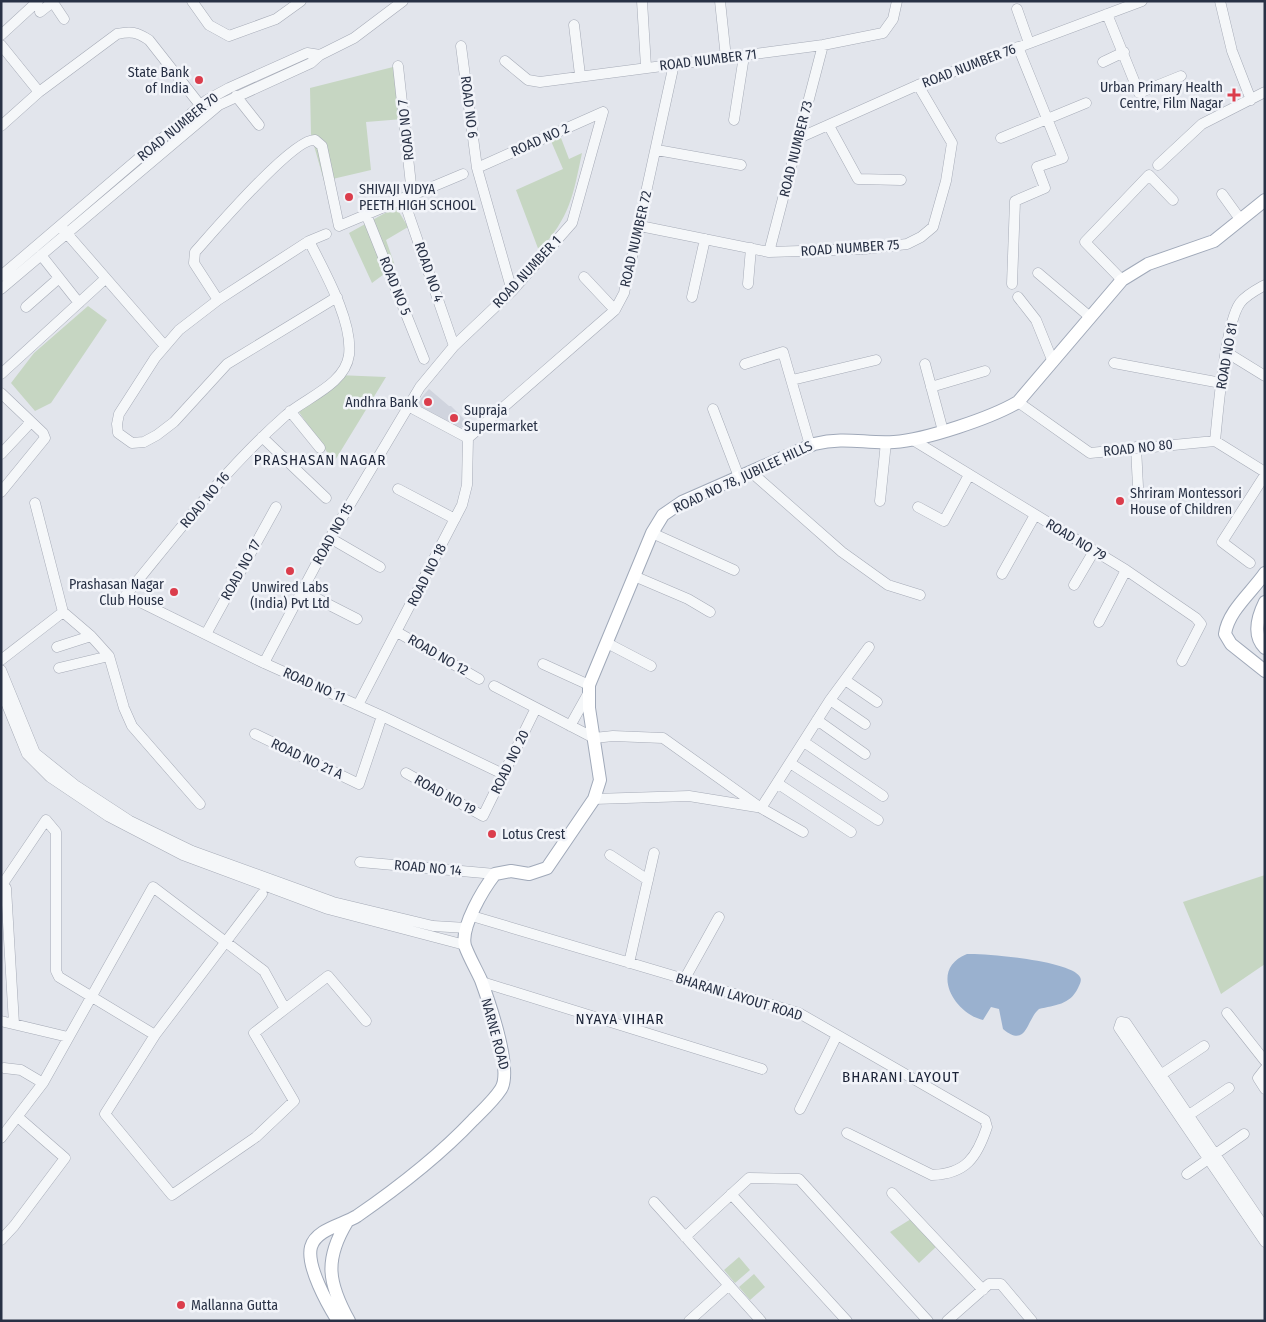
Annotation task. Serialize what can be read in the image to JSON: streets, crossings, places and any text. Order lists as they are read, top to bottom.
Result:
{
  "streets": {
    "main road": ["ROAD NO 78, JUBILEE HILLS", "NARNE ROAD"],
    "street": [
      "ROAD NUMBER 71",
      "ROAD NUMBER 76",
      "ROAD NO 6",
      "ROAD NUMBER 70",
      "ROAD NO 7",
      "ROAD NO 2",
      "ROAD NUMBER 73",
      "ROAD NUMBER 72",
      "ROAD NUMBER 75",
      "ROAD NO 4",
      "ROAD NUMBER 1",
      "ROAD NO 5",
      "ROAD NO 81",
      "ROAD NO 80",
      "ROAD NO 16",
      "ROAD NO 15",
      "ROAD NO 79",
      "ROAD NO 17",
      "ROAD NO 18",
      "ROAD NO 12",
      "ROAD NO 11",
      "ROAD NO 21 A",
      "ROAD NO 20",
      "ROAD NO 19",
      "ROAD NO 14",
      "BHARANI LAYOUT ROAD"
    ]
  },
  "crossings": [
    ["ROAD NUMBER 71", "ROAD NUMBER 73"],
    ["ROAD NUMBER 71", "ROAD NUMBER 72"],
    ["ROAD NUMBER 76", "ROAD NUMBER 73"],
    ["ROAD NUMBER 76", "ROAD NUMBER 75"],
    ["ROAD NO 6", "ROAD NO 2"],
    ["ROAD NO 6", "ROAD NUMBER 1"],
    ["ROAD NO 7", "ROAD NO 4"],
    ["ROAD NO 2", "ROAD NUMBER 1"],
    ["ROAD NUMBER 73", "ROAD NUMBER 75"],
    ["ROAD NUMBER 72", "ROAD NUMBER 75"],
    ["ROAD NUMBER 72", "ROAD NO 18"],
    ["ROAD NO 4", "ROAD NUMBER 1"],
    ["ROAD NUMBER 1", "ROAD NO 15"],
    ["ROAD NO 81", "ROAD NO 80"],
    ["ROAD NO 80", "ROAD NO 78, JUBILEE HILLS"],
    ["ROAD NO 78, JUBILEE HILLS", "ROAD NO 79"],
    ["ROAD NO 78, JUBILEE HILLS", "ROAD NO 14"],
    ["ROAD NO 16", "ROAD NO 11"],
    ["ROAD NO 15", "ROAD NO 11"],
    ["ROAD NO 17", "ROAD NO 11"],
    ["ROAD NO 18", "ROAD NO 12"],
    ["ROAD NO 18", "ROAD NO 11"],
    ["ROAD NO 11", "ROAD NO 21 A"],
    ["ROAD NO 11", "ROAD NO 20"],
    ["ROAD NO 20", "ROAD NO 19"]
  ],
  "districts": ["PRASHASAN NAGAR", "NYAYA VIHAR", "BHARANI LAYOUT"],
  "places": {
    "other": [
      "State Bank of India",
      "SHIVAJI VIDYA PEETH HIGH SCHOOL",
      "Andhra Bank",
      "Supraja Supermarket",
      "Shriram Montessori House of Children",
      "Unwired Labs (India) Pvt Ltd",
      "Prashasan Nagar Club House",
      "Lotus Crest",
      "Mallanna Gutta"
    ],
    "health": ["Urban Primary Health Centre, Film Nagar"]
  }
}
